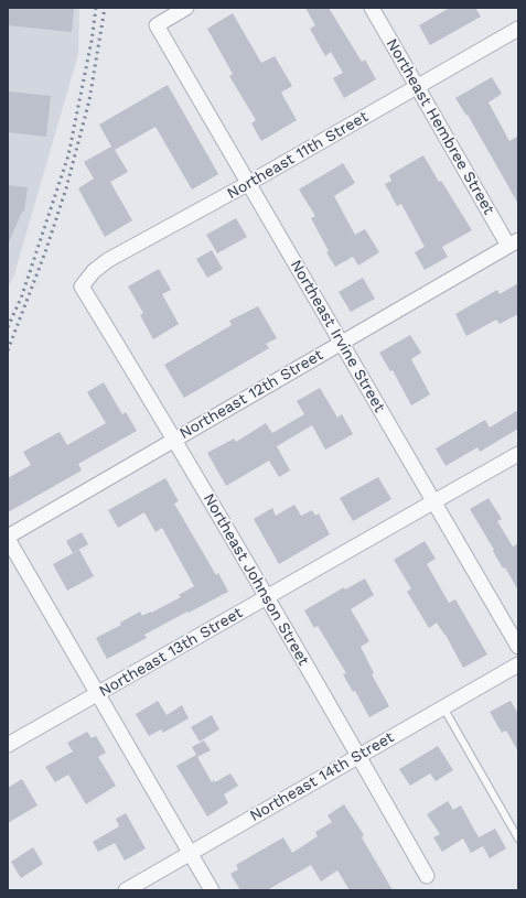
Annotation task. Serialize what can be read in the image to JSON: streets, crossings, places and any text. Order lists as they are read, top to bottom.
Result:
{
  "streets": {
    "street": [
      "Northeast Hembree Street",
      "Northeast 11th Street",
      "Northeast Irvine Street",
      "Northeast 12th Street",
      "Northeast Johnson Street",
      "Northeast 13th Street",
      "Northeast 14th Street"
    ]
  },
  "crossings": [
    ["Northeast Hembree Street", "Northeast 11th Street"],
    ["Northeast Hembree Street", "Northeast 12th Street"],
    ["Northeast 11th Street", "Northeast Irvine Street"],
    ["Northeast 11th Street", "Northeast Johnson Street"],
    ["Northeast Irvine Street", "Northeast 12th Street"],
    ["Northeast Irvine Street", "Northeast 13th Street"],
    ["Northeast 12th Street", "Northeast Johnson Street"],
    ["Northeast Johnson Street", "Northeast 13th Street"],
    ["Northeast Johnson Street", "Northeast 14th Street"]
  ]
}
